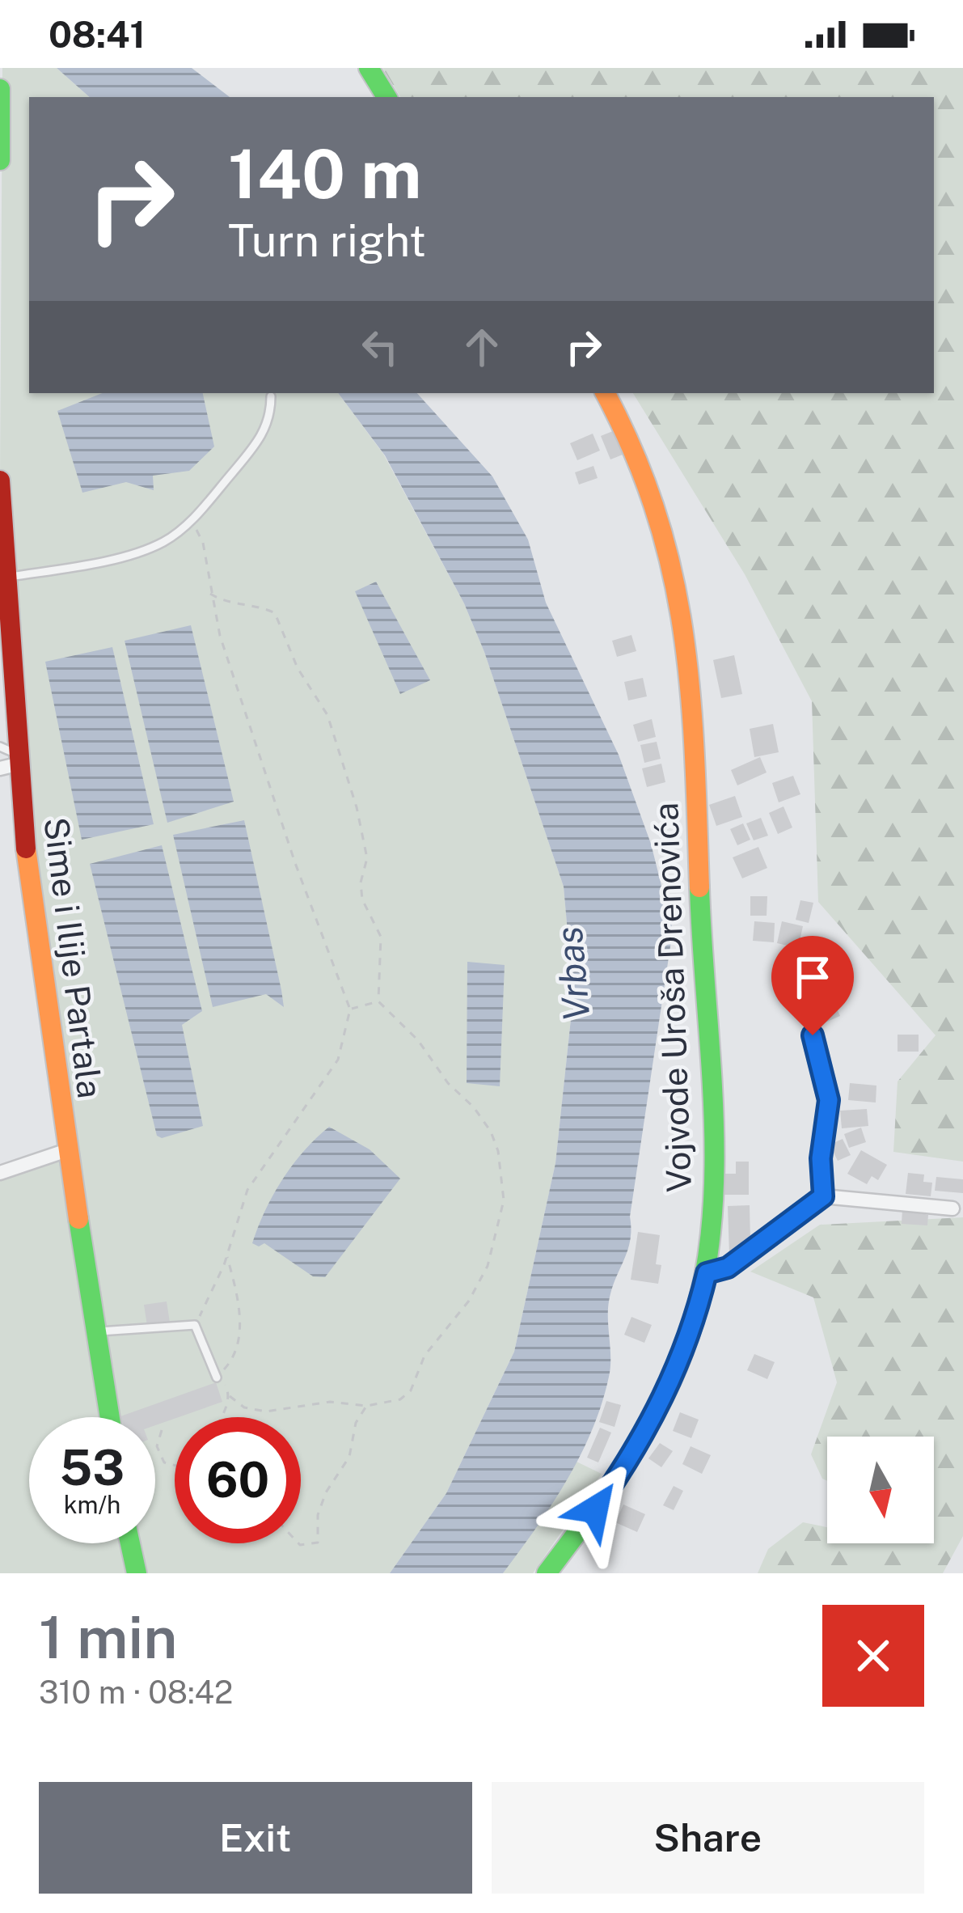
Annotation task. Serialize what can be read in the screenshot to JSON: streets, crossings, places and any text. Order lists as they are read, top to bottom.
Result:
{
  "streets": {
    "main road": ["Sime i Ilije Partala", "Vojvode Uroša Drenovića"]
  },
  "water": ["Vrbas"],
  "north": "bottom",
  "page": {
    "status": "08:41",
    "turn": ["140 m", "Turn right"],
    "speed": "53 km/h",
    "limit": "60",
    "heading": ["1 min", "310 m · 08:42"],
    "buttons": ["Exit", "Share"]
  }
}
